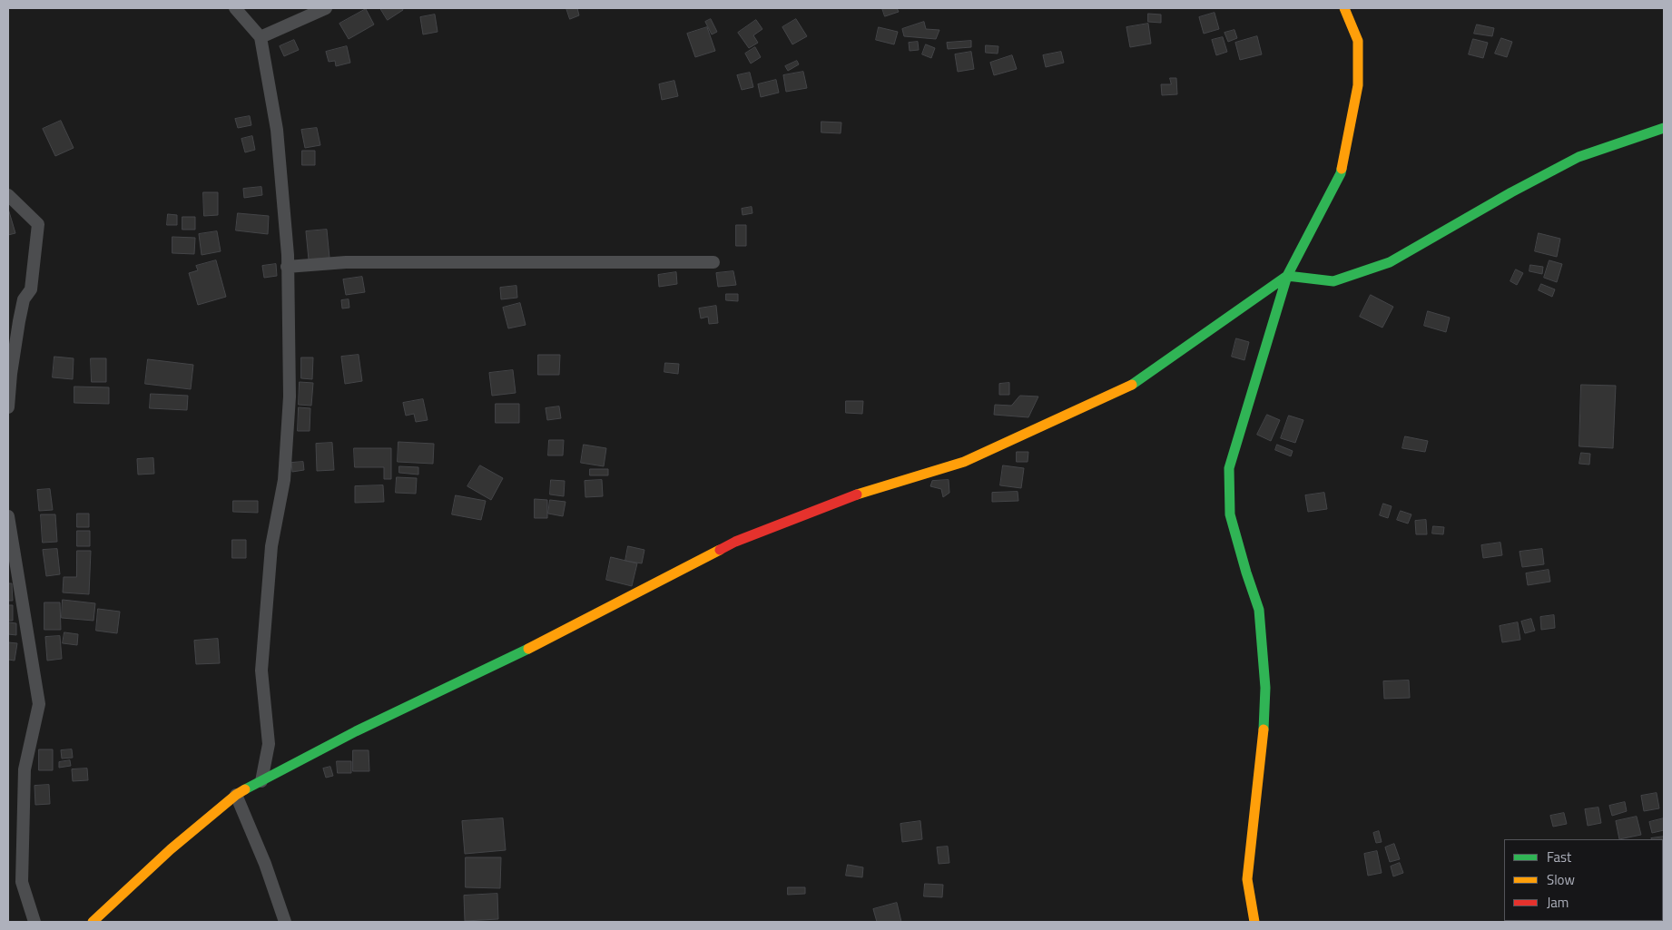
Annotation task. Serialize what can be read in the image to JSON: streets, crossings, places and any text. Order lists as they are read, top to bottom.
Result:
{
  "legend": ["Fast", "Slow", "Jam"]
}
